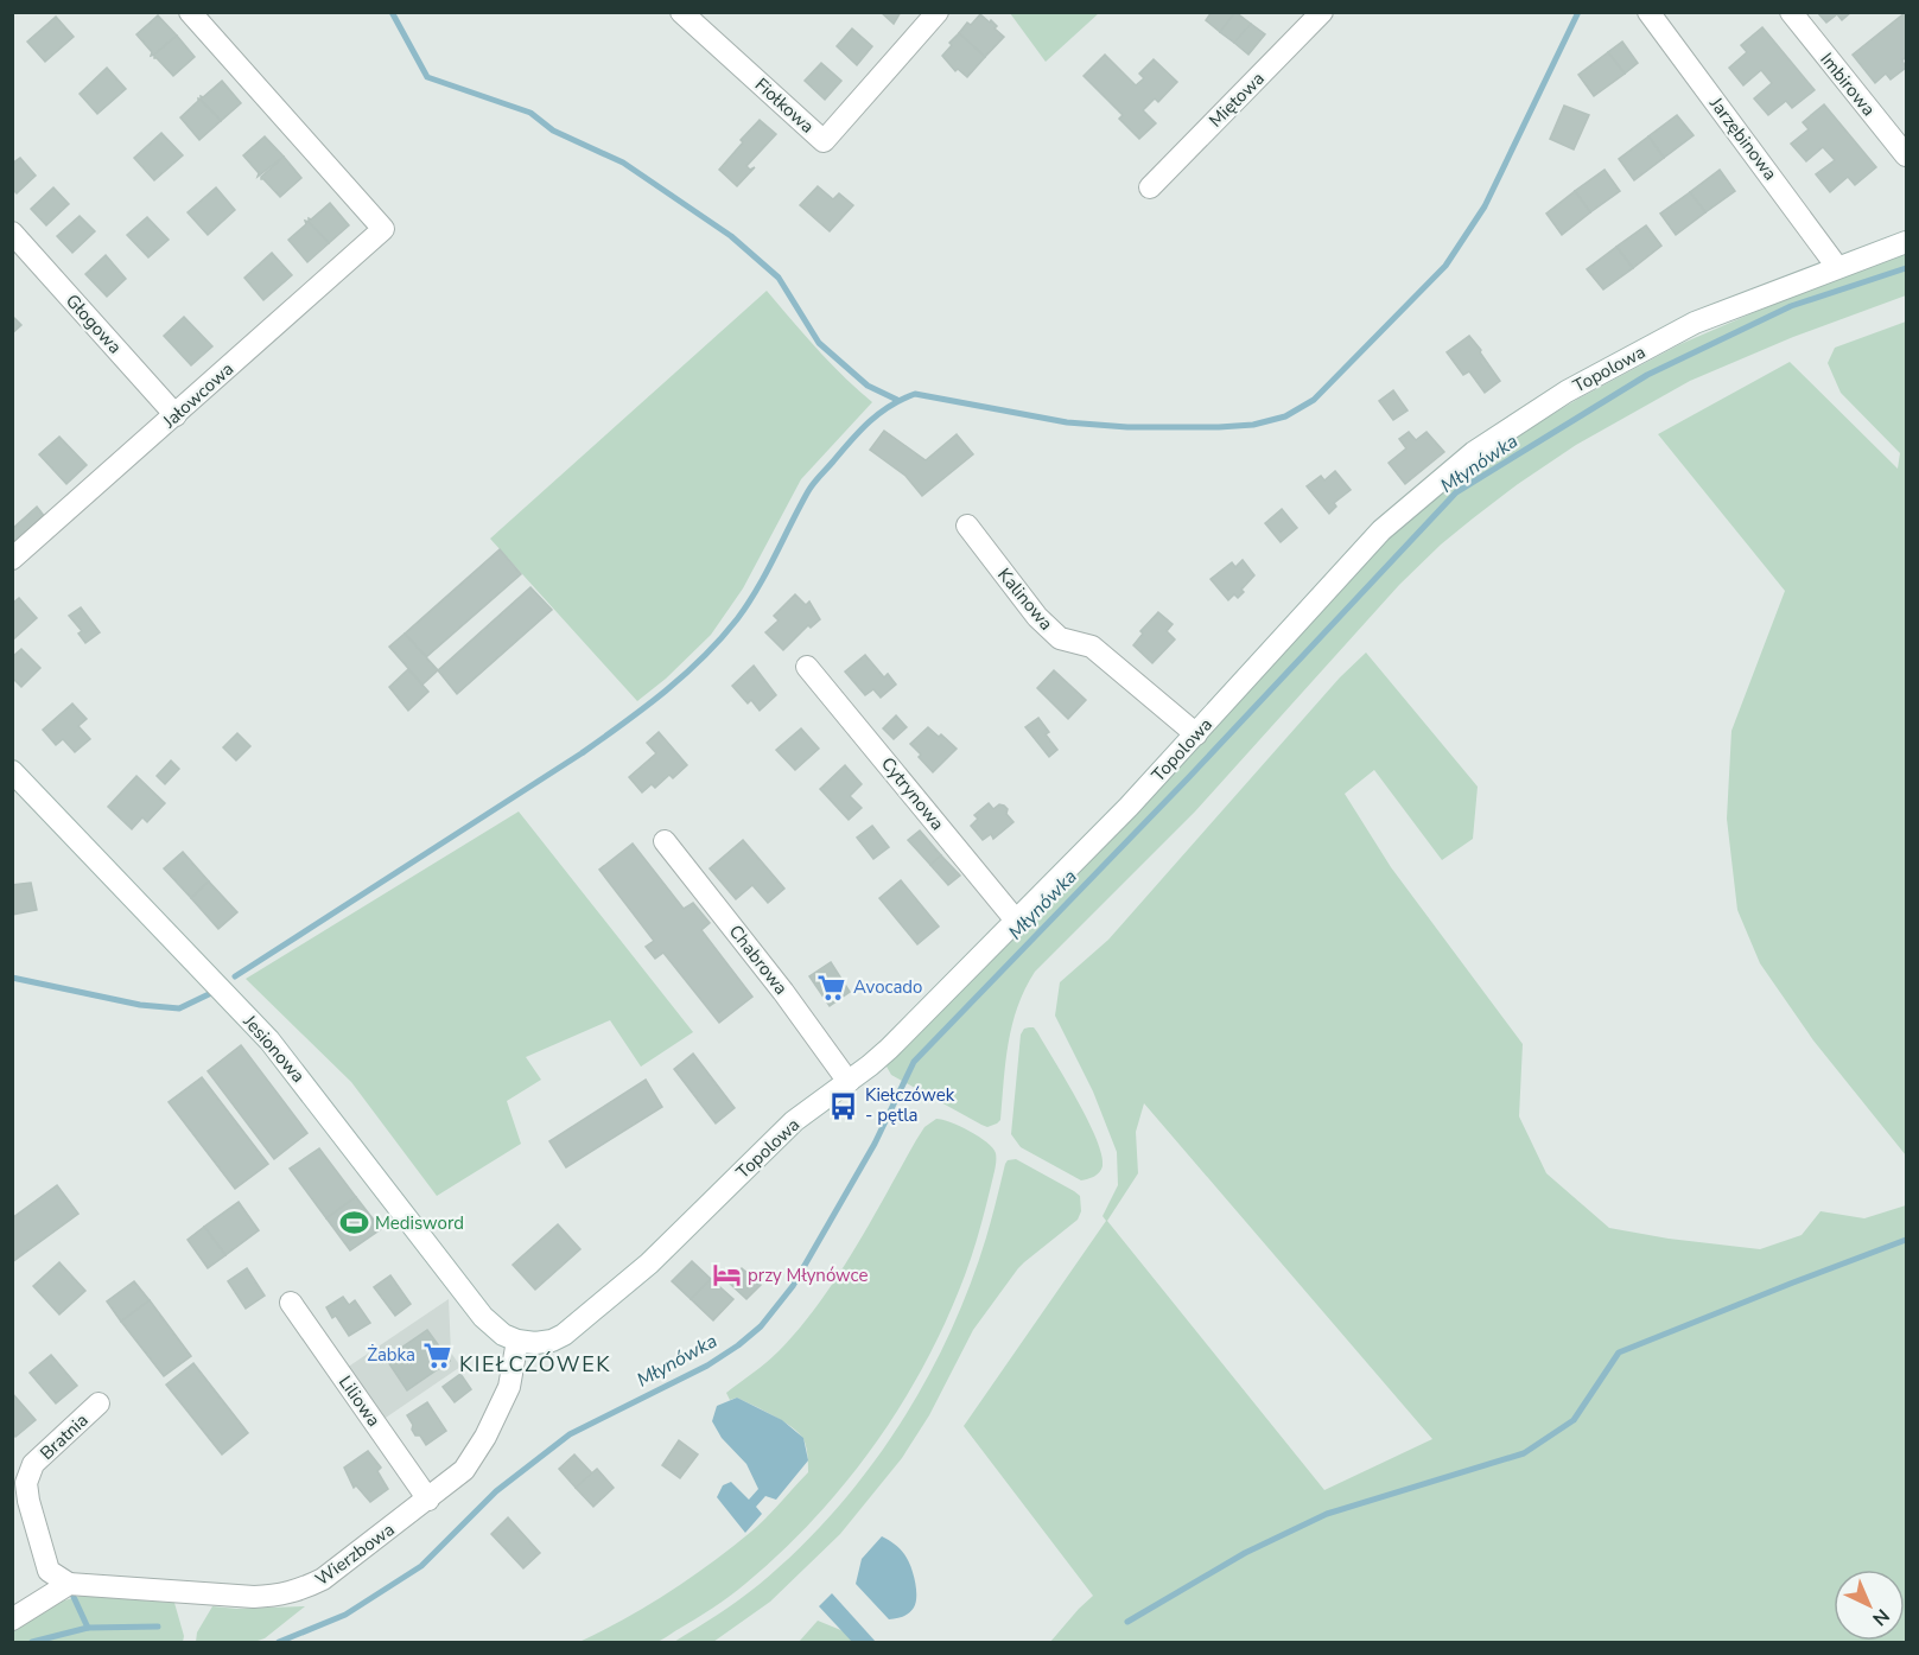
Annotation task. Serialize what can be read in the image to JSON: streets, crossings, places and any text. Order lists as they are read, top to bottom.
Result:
{
  "streets": {
    "street": [
      "Imbirowa",
      "Miętowa",
      "Fiołkowa",
      "Jarzębinowa",
      "Głogowa",
      "Topolowa",
      "Jałowcowa",
      "Kalinowa",
      "Cytrynowa",
      "Chabrowa",
      "Jesionowa",
      "Liliowa",
      "Bratnia",
      "Wierzbowa"
    ]
  },
  "crossings": [
    ["Jarzębinowa", "Topolowa"],
    ["Głogowa", "Jałowcowa"],
    ["Topolowa", "Kalinowa"],
    ["Topolowa", "Cytrynowa"],
    ["Topolowa", "Chabrowa"],
    ["Topolowa", "Jesionowa"],
    ["Topolowa", "Wierzbowa"],
    ["Jesionowa", "Wierzbowa"],
    ["Liliowa", "Wierzbowa"],
    ["Bratnia", "Wierzbowa"]
  ],
  "districts": ["KIEŁCZÓWEK"],
  "water": ["Młynówka"],
  "places": {
    "supermarket": ["Avocado", "Żabka"],
    "bus stop": ["Kiełczówek - pętla"],
    "sports": ["Medisword"],
    "hotel": ["przy Młynówce"]
  },
  "north": "bottom right"
}
